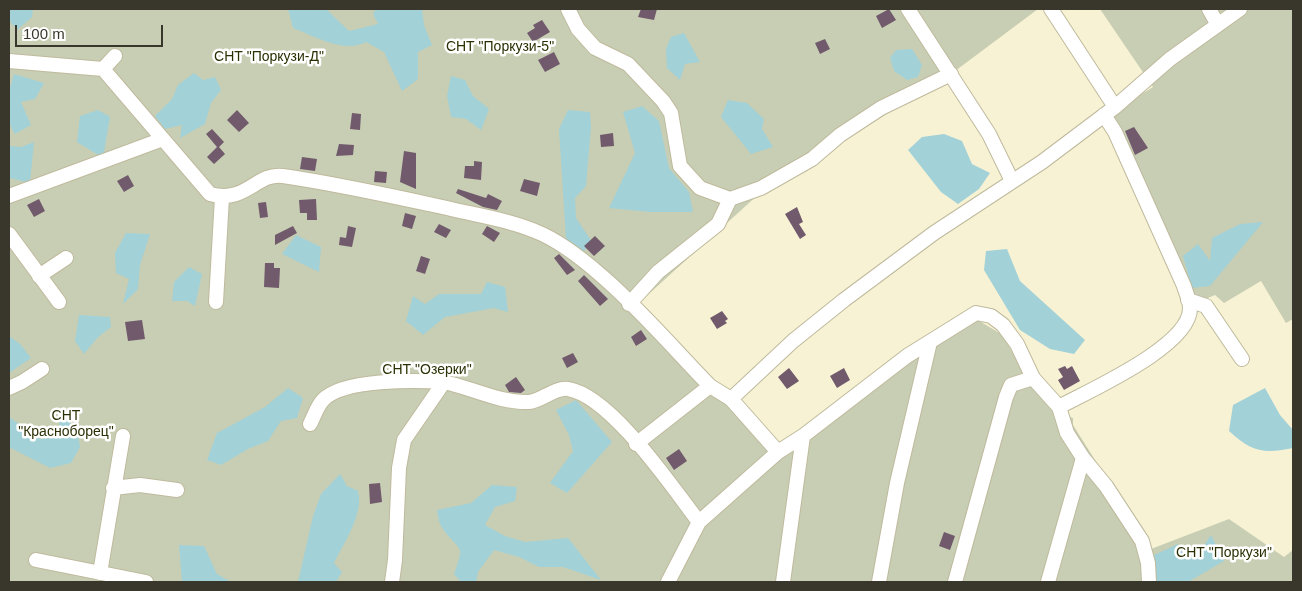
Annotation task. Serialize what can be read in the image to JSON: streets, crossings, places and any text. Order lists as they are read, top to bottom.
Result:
{
  "parks": [
    "СНТ \"Поркузи-5\"",
    "СНТ \"Поркузи-Д\"",
    "СНТ \"Озерки\"",
    "СНТ \"Красноборец\"",
    "СНТ \"Поркузи\""
  ],
  "scale_bar": "100 m"
}
